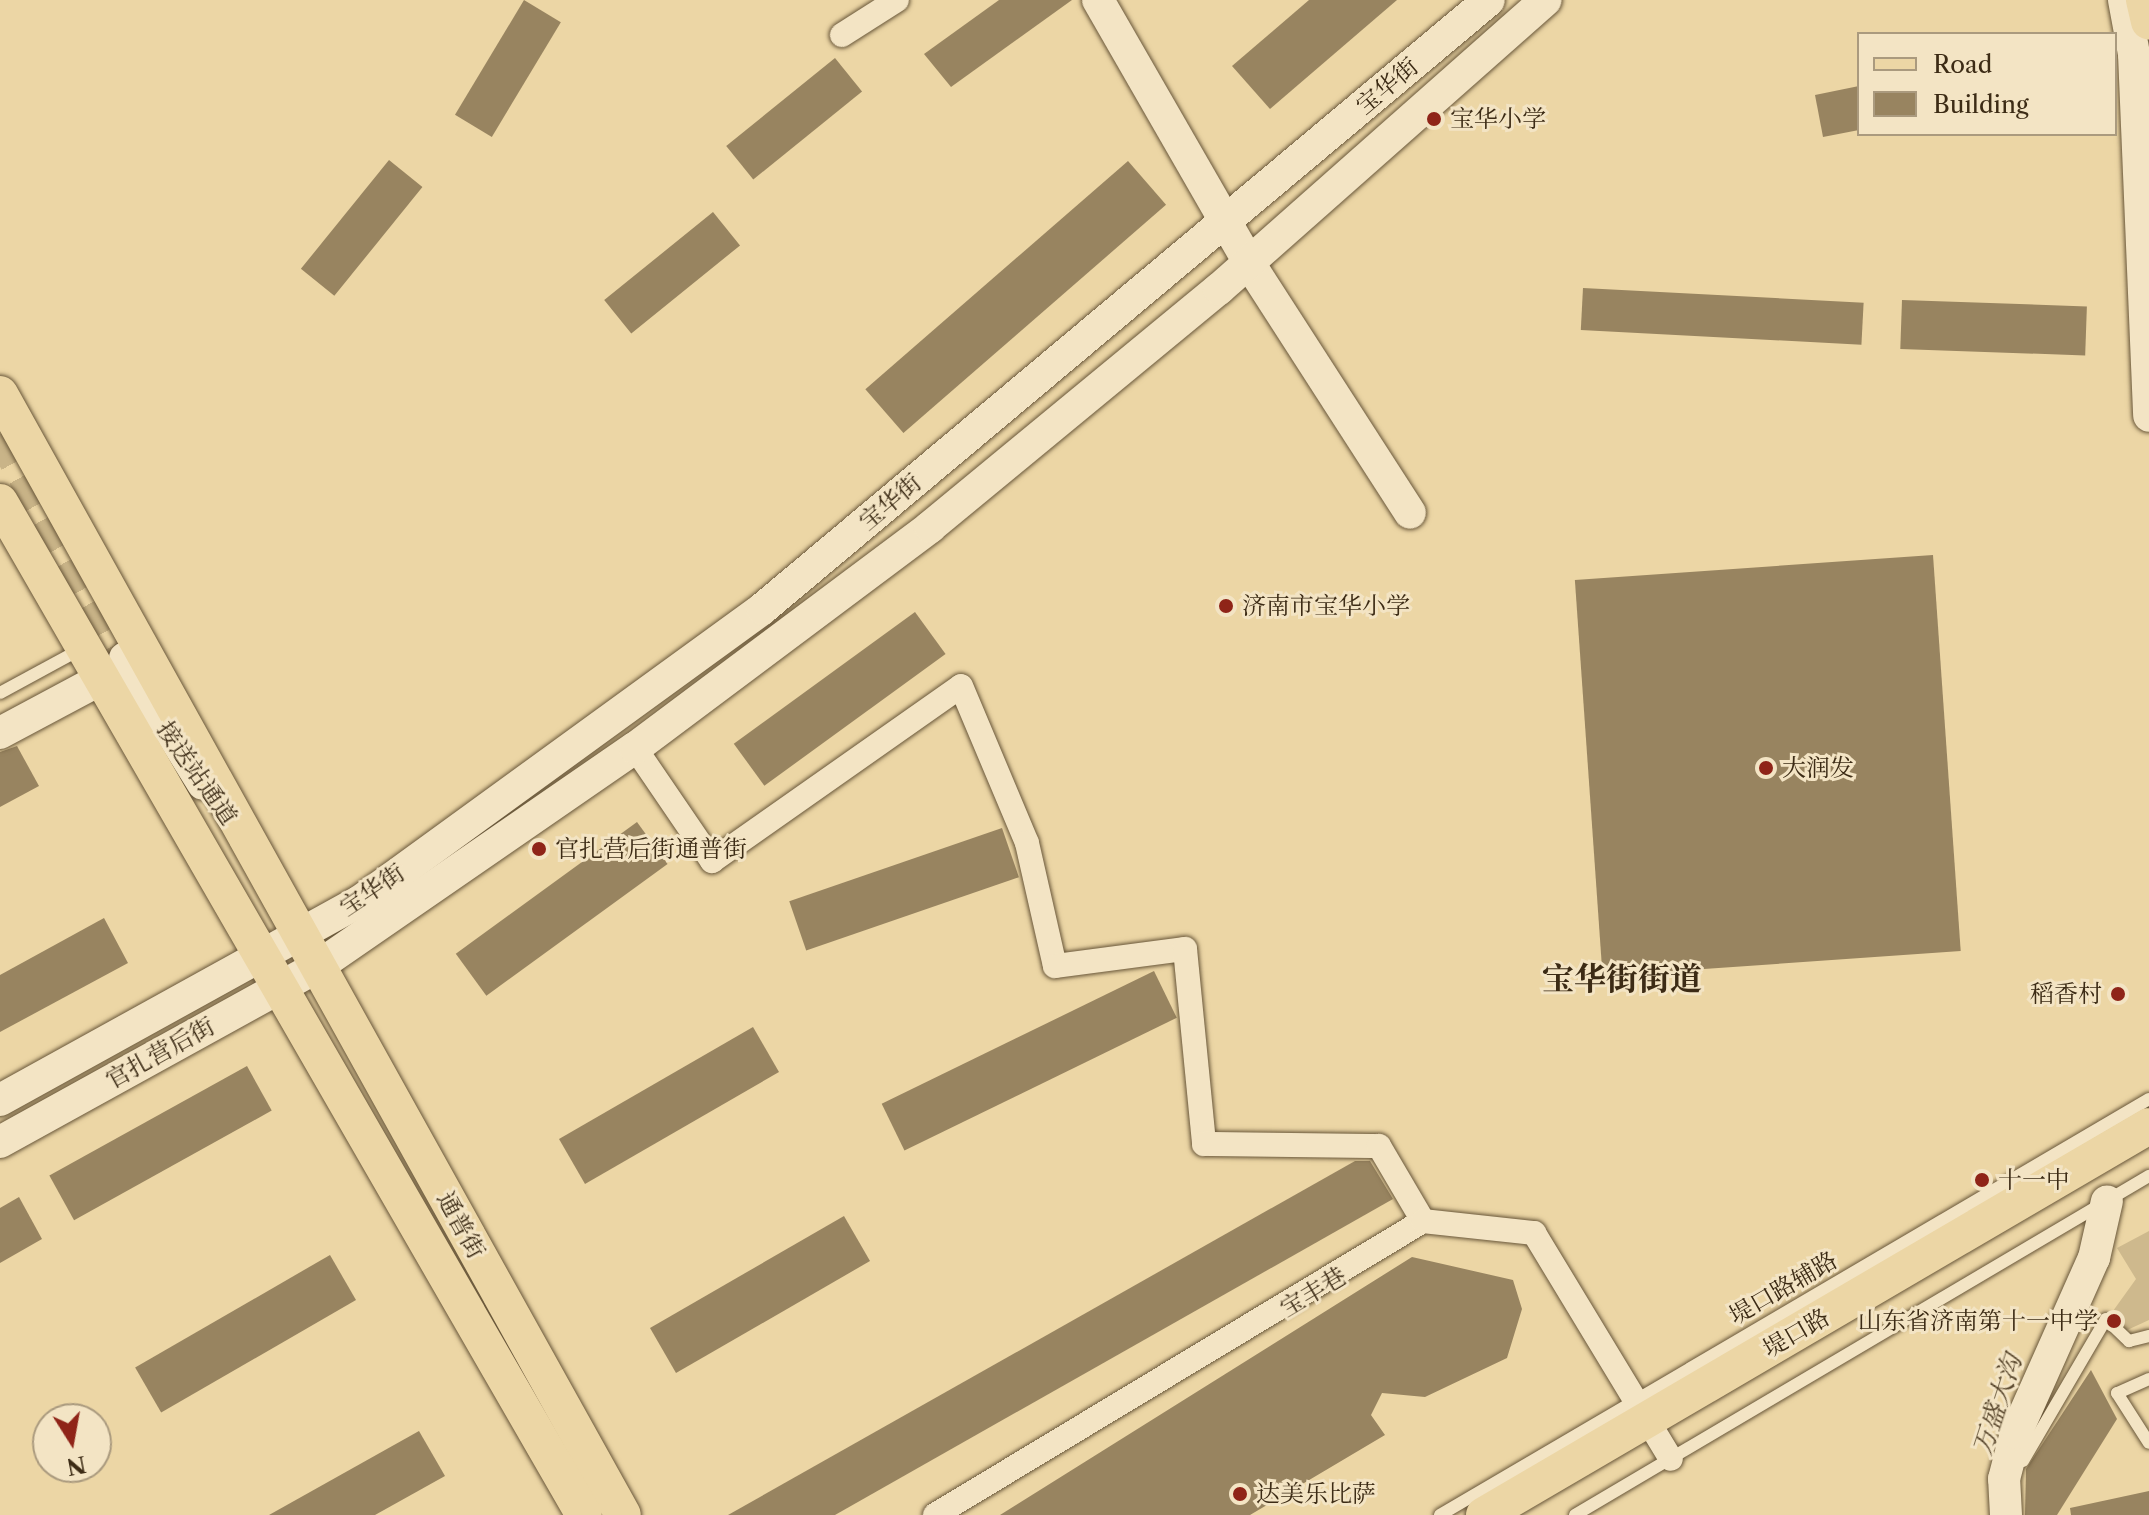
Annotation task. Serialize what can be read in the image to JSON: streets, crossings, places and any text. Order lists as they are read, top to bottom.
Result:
{
  "streets": {
    "main road": [
      "宝华街",
      "接送站通道",
      "官扎营后街",
      "通普街",
      "堤口路"
    ],
    "street": ["宝丰巷"],
    "lane": ["堤口路辅路"]
  },
  "crossings": [
    ["宝华街", "官扎营后街"],
    ["宝华街", "通普街"],
    ["接送站通道", "通普街"],
    ["官扎营后街", "通普街"],
    ["堤口路辅路", "堤口路"]
  ],
  "districts": ["宝华街街道"],
  "water": ["万盛大沟"],
  "places": [
    "宝华小学",
    "济南市宝华小学",
    "大润发",
    "官扎营后街通普街",
    "稻香村",
    "十一中",
    "山东省济南第十一中学",
    "达美乐比萨"
  ],
  "legend": ["Road", "Building"],
  "north": "bottom"
}
